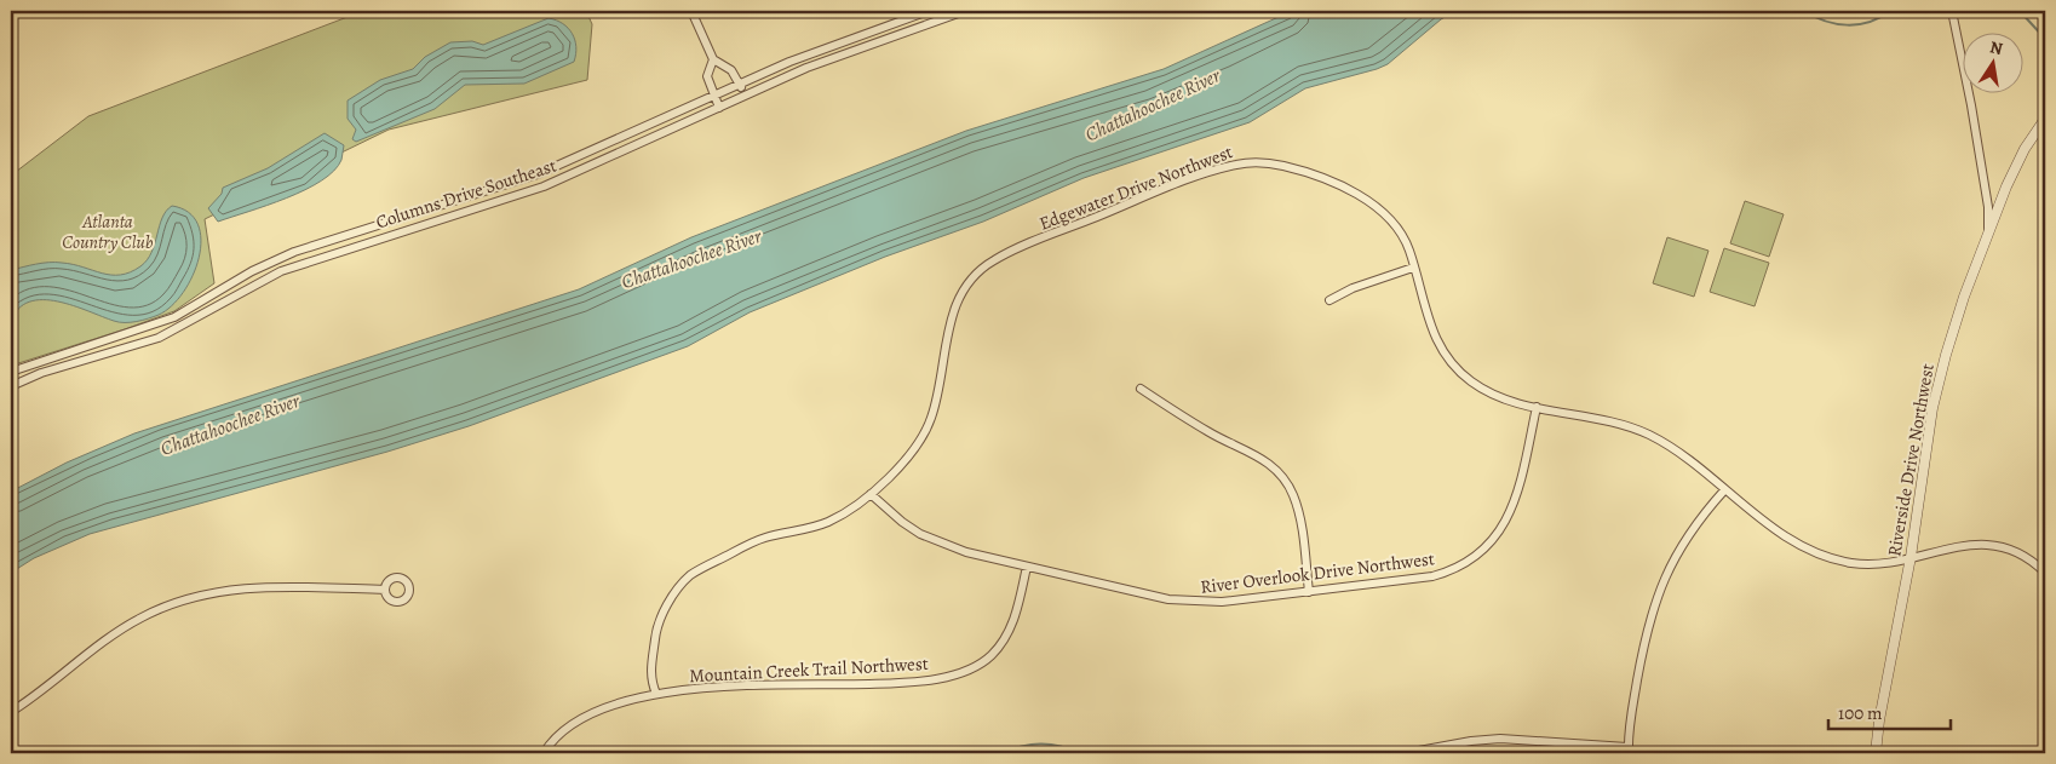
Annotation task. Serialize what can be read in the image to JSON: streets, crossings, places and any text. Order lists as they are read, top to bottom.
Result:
{
  "streets": {
    "street": [
      "Edgewater Drive Northwest",
      "Columns Drive Southeast",
      "Riverside Drive Northwest",
      "River Overlook Drive Northwest",
      "Mountain Creek Trail Northwest"
    ]
  },
  "crossings": [
    ["Edgewater Drive Northwest", "Riverside Drive Northwest"],
    ["Edgewater Drive Northwest", "River Overlook Drive Northwest"],
    ["Edgewater Drive Northwest", "Mountain Creek Trail Northwest"],
    ["River Overlook Drive Northwest", "Mountain Creek Trail Northwest"]
  ],
  "water": ["Chattahoochee River"],
  "parks": ["Atlanta Country Club"],
  "scale_bar": "100 m",
  "north": "top"
}
